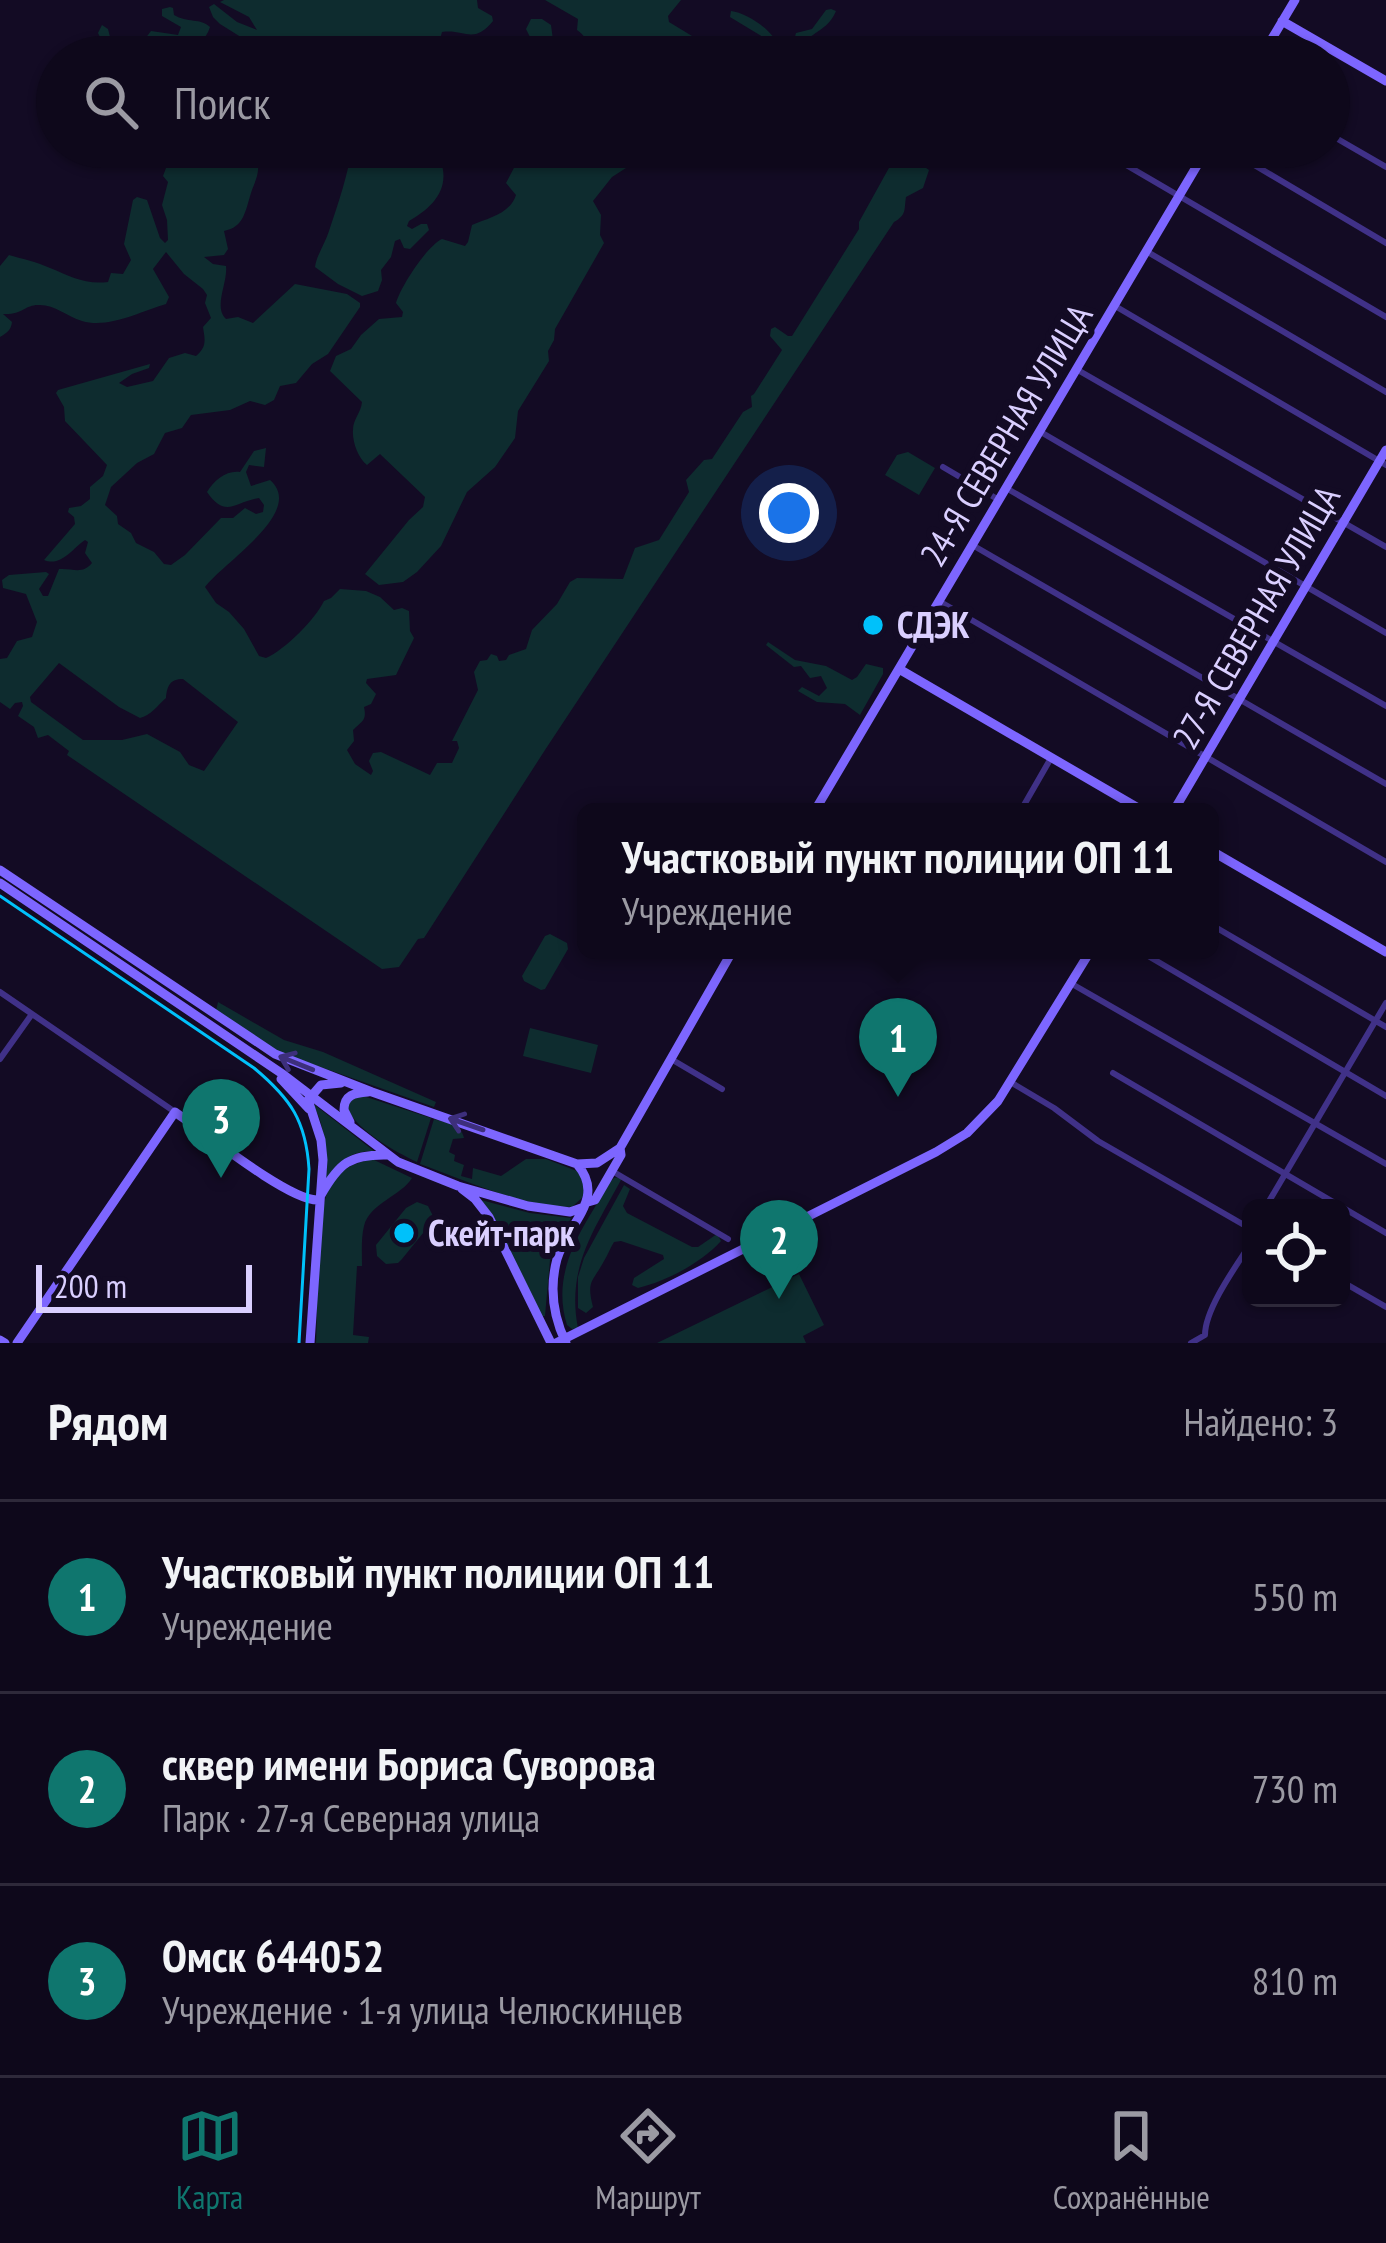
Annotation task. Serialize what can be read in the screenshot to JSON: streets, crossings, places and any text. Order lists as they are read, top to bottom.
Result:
{
  "streets": {
    "main road": ["24-Я СЕВЕРНАЯ УЛИЦА", "27-Я СЕВЕРНАЯ УЛИЦА"]
  },
  "places": ["СДЭК", "Скейт-парк"],
  "scale_bar": "200 m",
  "page": {
    "search": "Поиск",
    "popup": ["Участковый пункт полиции ОП 11", "Учреждение"],
    "pins": ["1", "3", "2"],
    "scale": "200 m",
    "heading": ["Рядом", "Найдено: 3"],
    "list": [
      {
        "mark": "1",
        "name": "Участковый пункт полиции ОП 11",
        "note": "Учреждение",
        "value": "550 m"
      },
      {
        "mark": "2",
        "name": "сквер имени Бориса Суворова",
        "note": "Парк · 27-я Северная улица",
        "value": "730 m"
      },
      {
        "mark": "3",
        "name": "Омск 644052",
        "note": "Учреждение · 1-я улица Челюскинцев",
        "value": "810 m"
      }
    ],
    "nav": ["Карта", "Маршрут", "Сохранённые"]
  }
}
